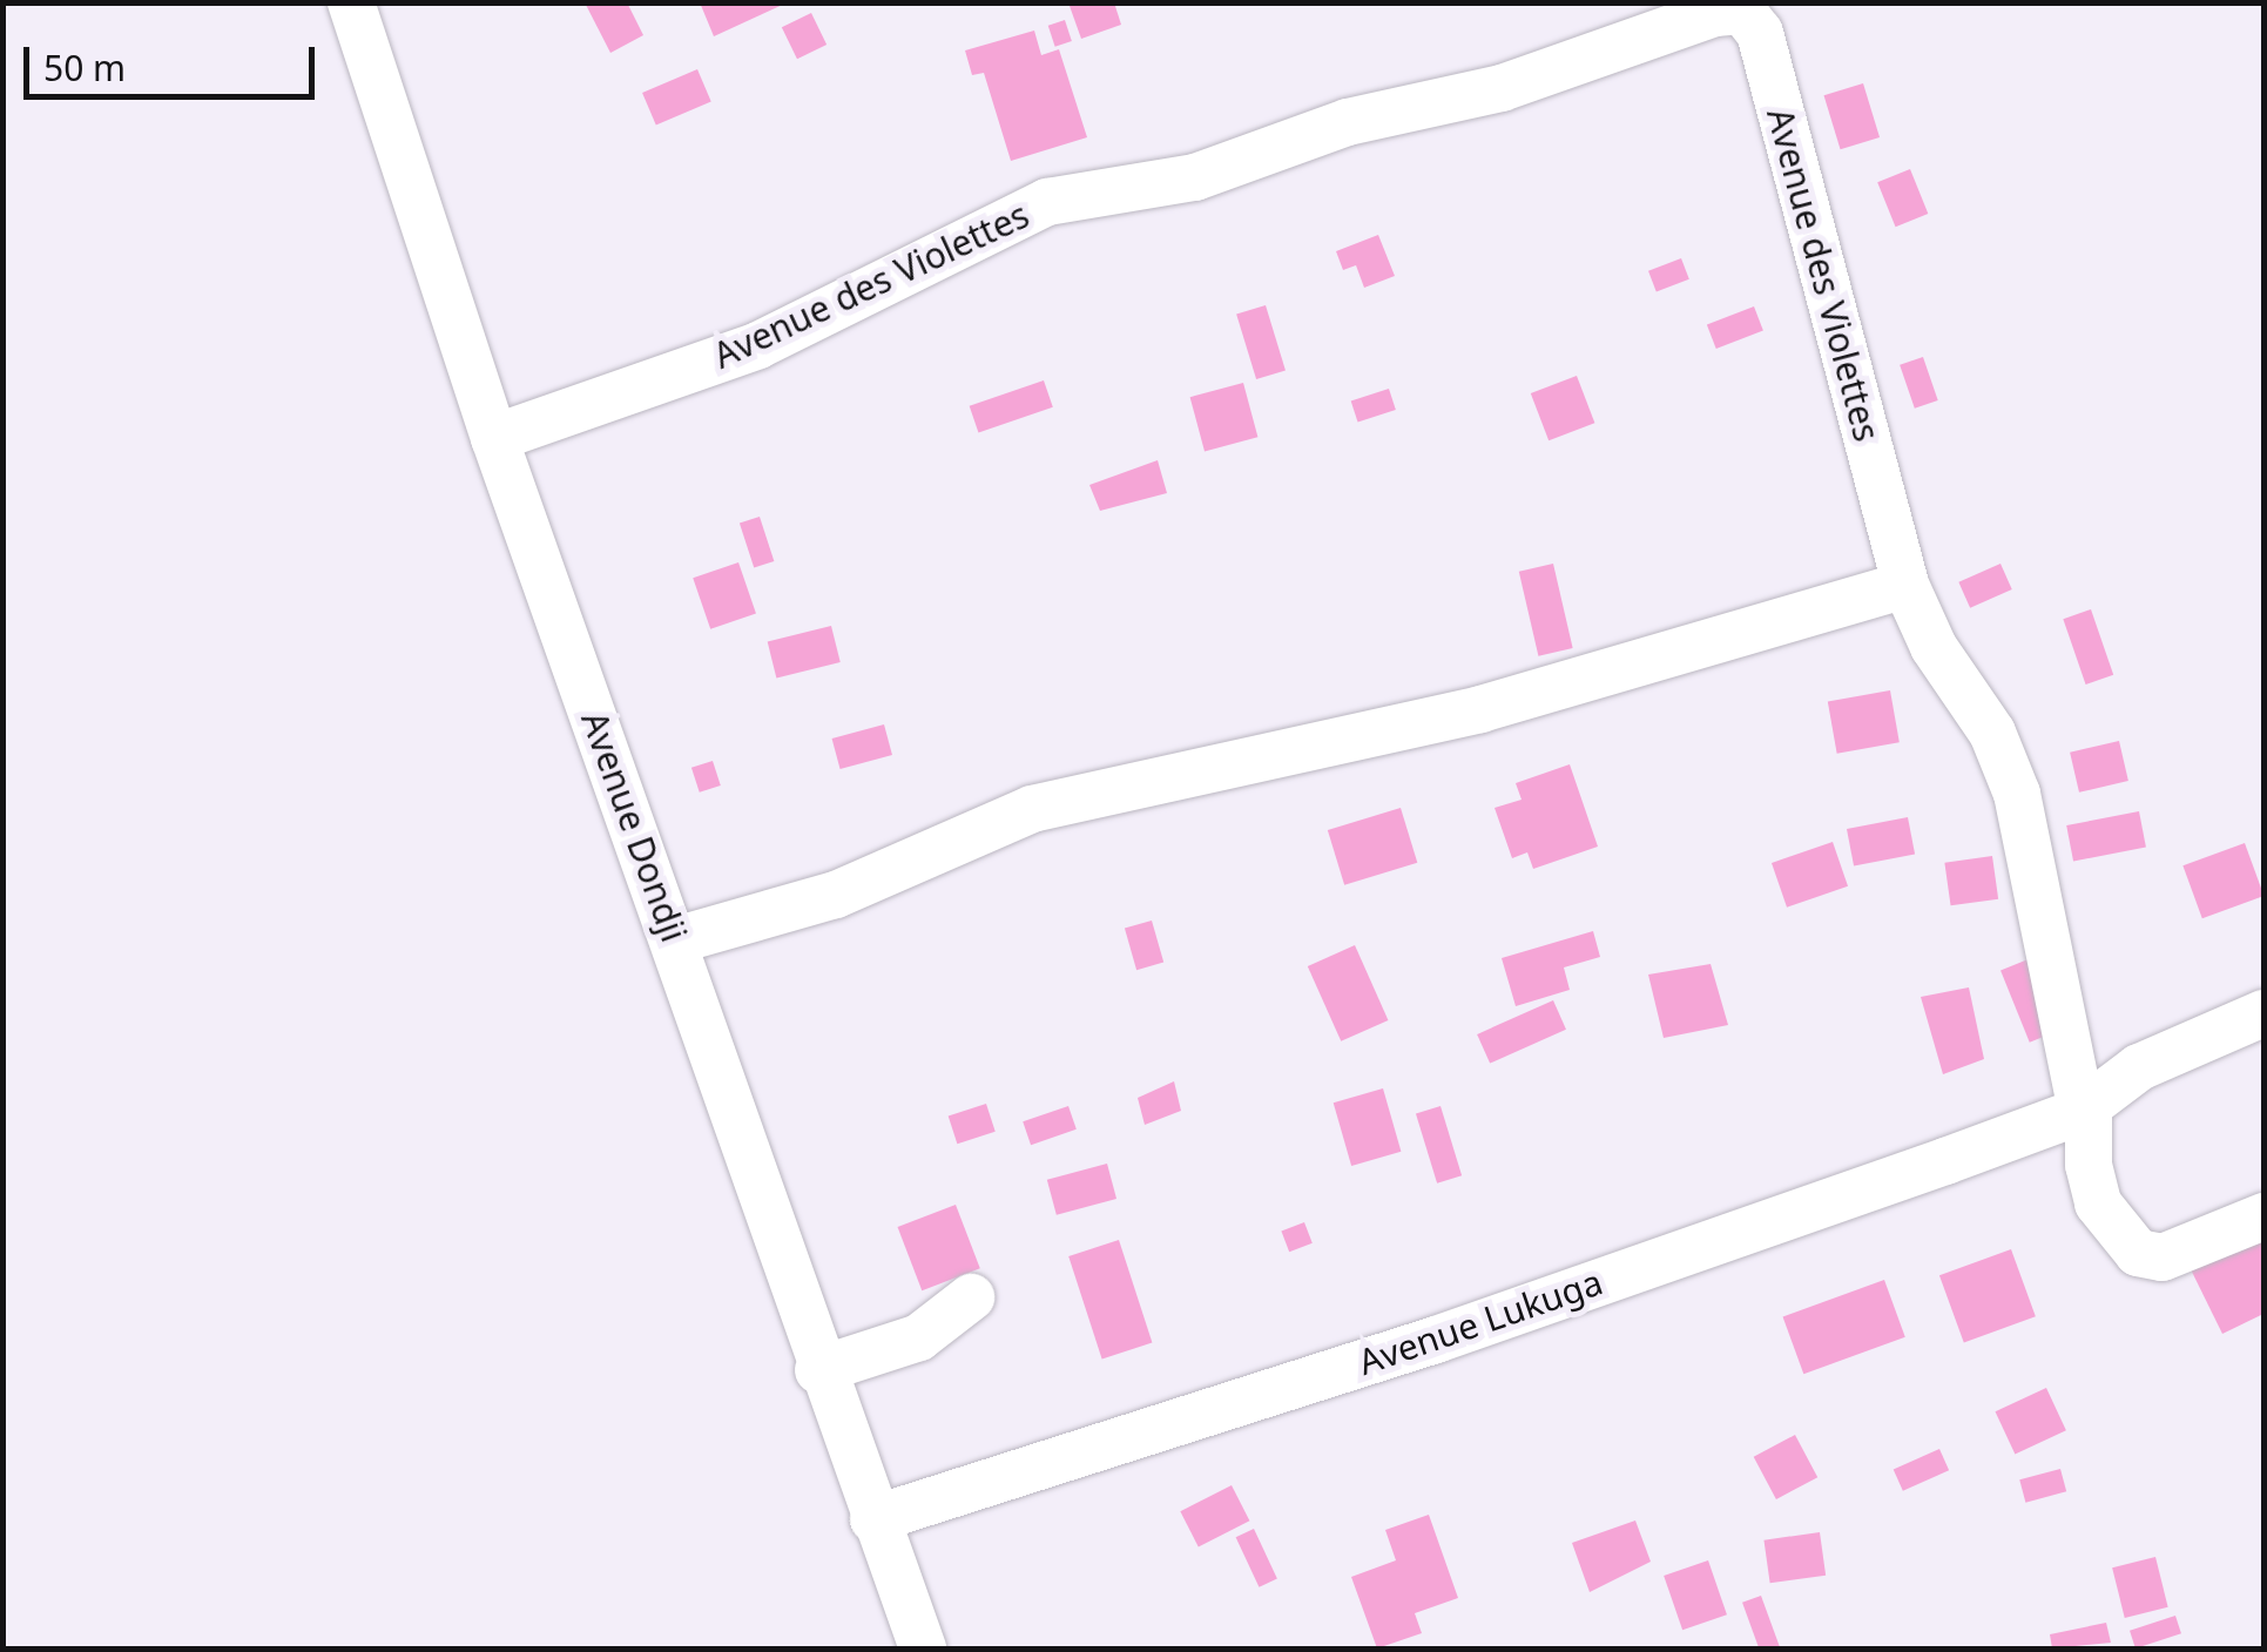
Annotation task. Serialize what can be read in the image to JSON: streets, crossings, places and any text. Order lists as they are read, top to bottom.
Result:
{
  "streets": {
    "street": ["Avenue des Violettes", "Avenue Dondji", "Avenue Lukuga"]
  },
  "crossings": [
    ["Avenue des Violettes", "Avenue Dondji"],
    ["Avenue des Violettes", "Avenue Lukuga"],
    ["Avenue Dondji", "Avenue Lukuga"]
  ],
  "scale_bar": "50 m"
}
